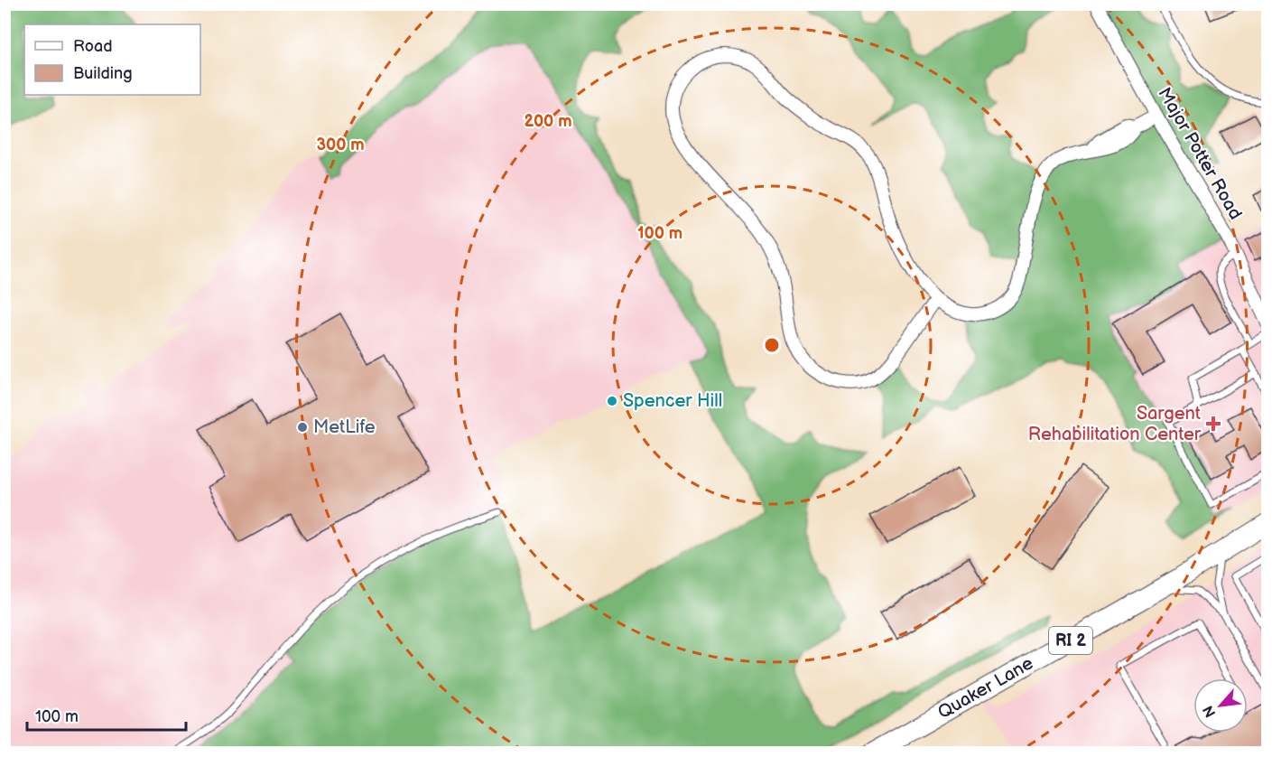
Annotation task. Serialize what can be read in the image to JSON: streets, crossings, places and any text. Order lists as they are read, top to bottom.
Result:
{
  "streets": {
    "main road": ["RI 2", "Quaker Lane"],
    "street": ["Major Potter Road"]
  },
  "places": {
    "other": ["Spencer Hill", "MetLife"],
    "health": ["Sargent Rehabilitation Center"]
  },
  "legend": ["Road", "Building"],
  "scale_bar": "100 m",
  "north": "bottom left",
  "rings": ["200 m", "300 m", "100 m"]
}
